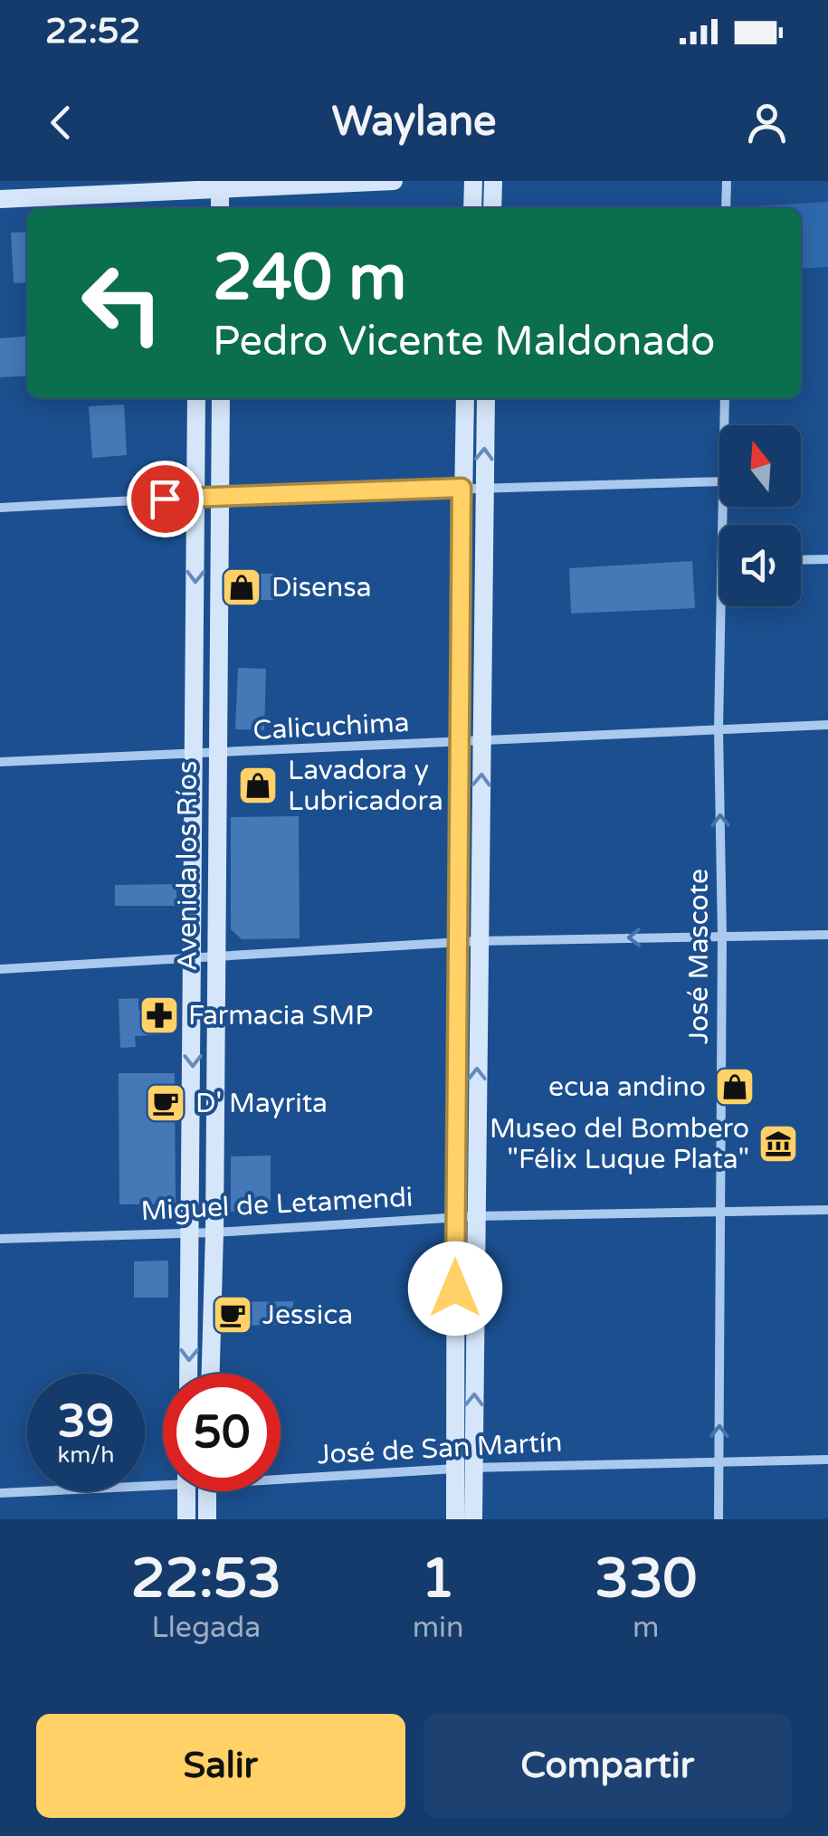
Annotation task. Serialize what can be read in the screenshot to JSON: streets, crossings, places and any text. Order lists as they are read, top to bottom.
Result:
{
  "streets": {
    "main road": ["Avenida los Ríos"],
    "street": [
      "Calicuchima",
      "José Mascote",
      "Miguel de Letamendi",
      "José de San Martín"
    ]
  },
  "crossings": [
    ["Calicuchima", "Avenida los Ríos"],
    ["Calicuchima", "José Mascote"],
    ["Avenida los Ríos", "Miguel de Letamendi"],
    ["José Mascote", "Miguel de Letamendi"],
    ["José Mascote", "José de San Martín"]
  ],
  "one_way": ["José Mascote"],
  "places": {
    "shop": ["Disensa", "Lavadora y Lubricadora", "ecua andino"],
    "pharmacy": ["Farmacia SMP"],
    "cafe": ["D' Mayrita", "Jessica"],
    "museum": ["Museo del Bombero \"Félix Luque Plata\""]
  },
  "north": "top",
  "page": {
    "status": "22:52",
    "header": "Waylane",
    "turn": ["240 m", "Pedro Vicente Maldonado"],
    "speed": "39 km/h",
    "limit": "50",
    "eta": [
      "22:53",
      "Llegada",
      "1",
      "min",
      "330",
      "m"
    ],
    "buttons": ["Salir", "Compartir"]
  }
}
